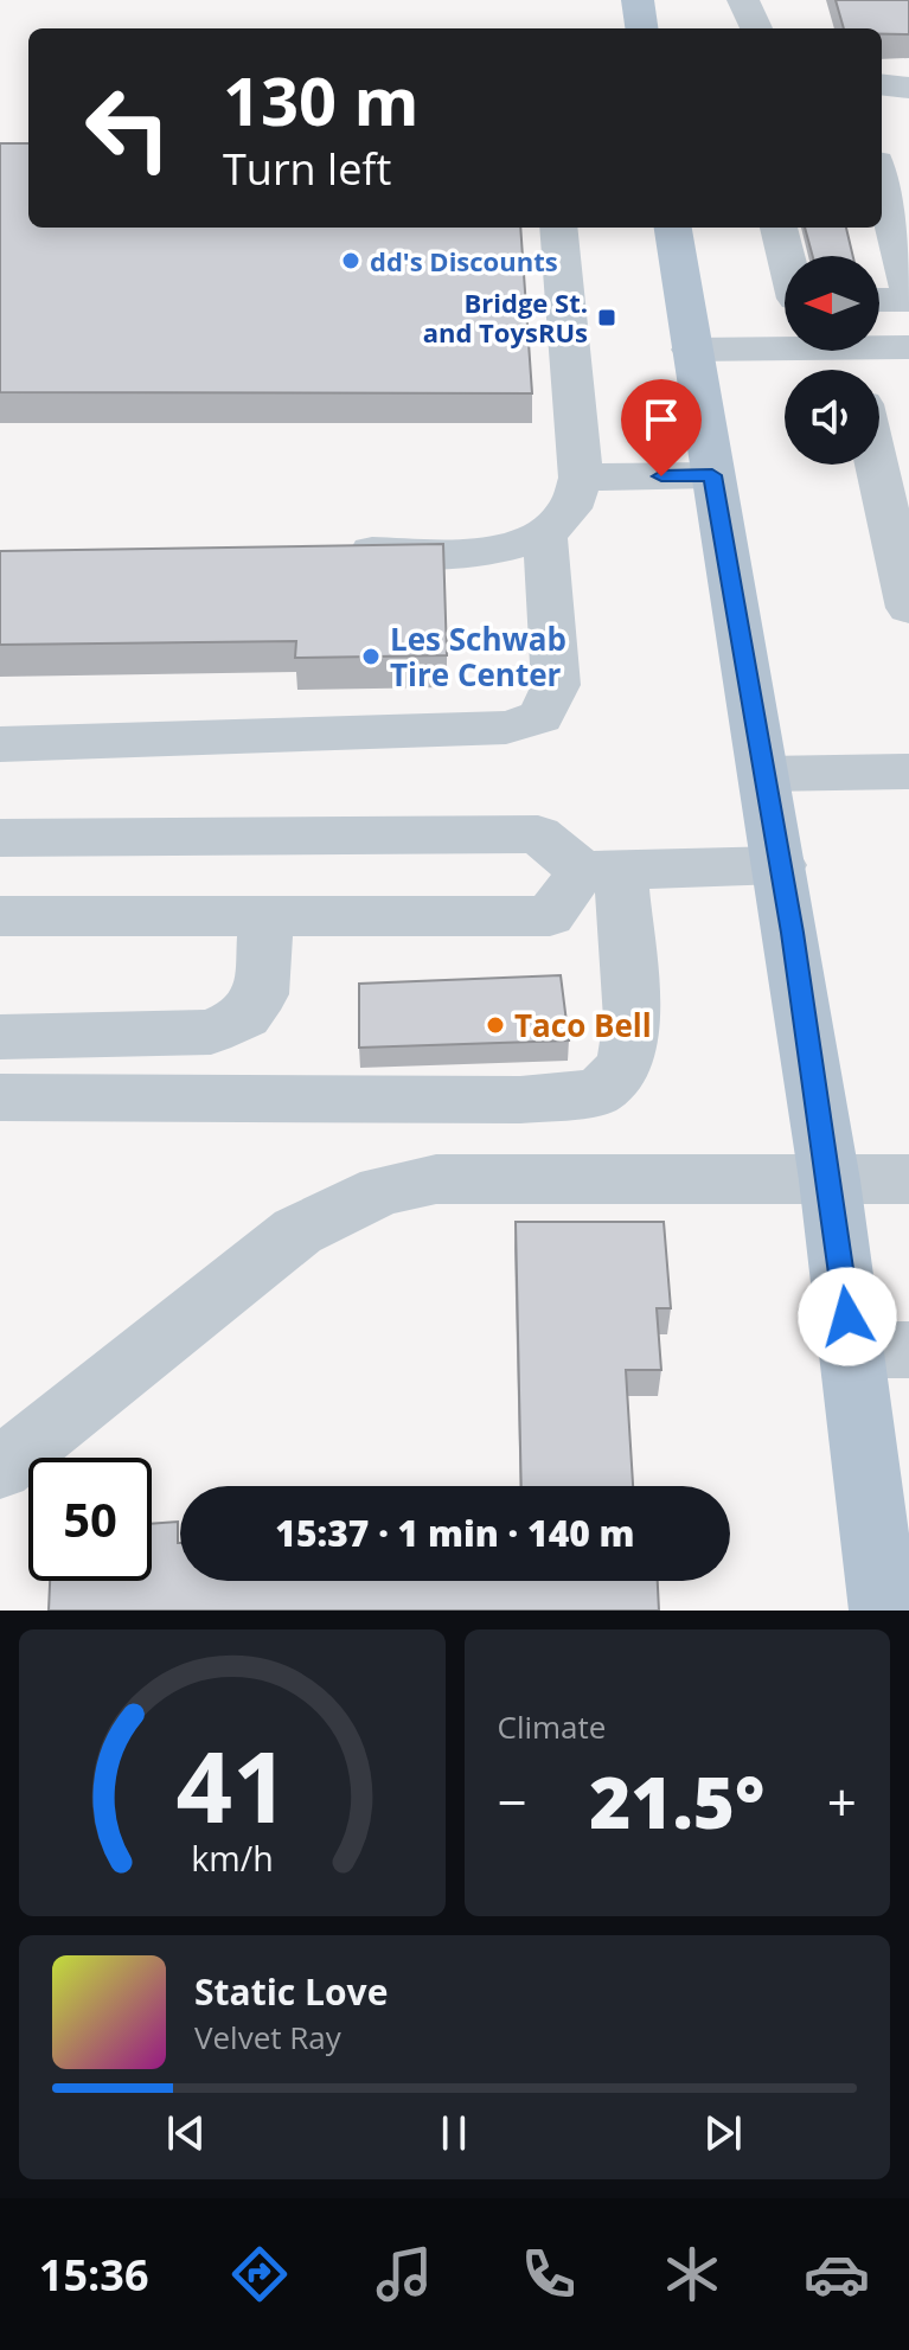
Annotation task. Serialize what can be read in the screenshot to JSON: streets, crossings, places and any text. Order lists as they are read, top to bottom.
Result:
{
  "places": {
    "other": ["dd's Discounts", "Les Schwab Tire Center", "Taco Bell"],
    "transit": ["Bridge St. and ToysRUs"]
  },
  "north": "left",
  "page": {
    "turn": ["130 m", "Turn left"],
    "limit": "50",
    "trip": "15:37 · 1 min · 140 m",
    "tile": "Climate",
    "heat": ["−", "21.5°", "+"],
    "song": ["Static Love", "Velvet Ray"],
    "tabs": "15:36",
    "gauge": ["41", "km/h"]
  }
}
